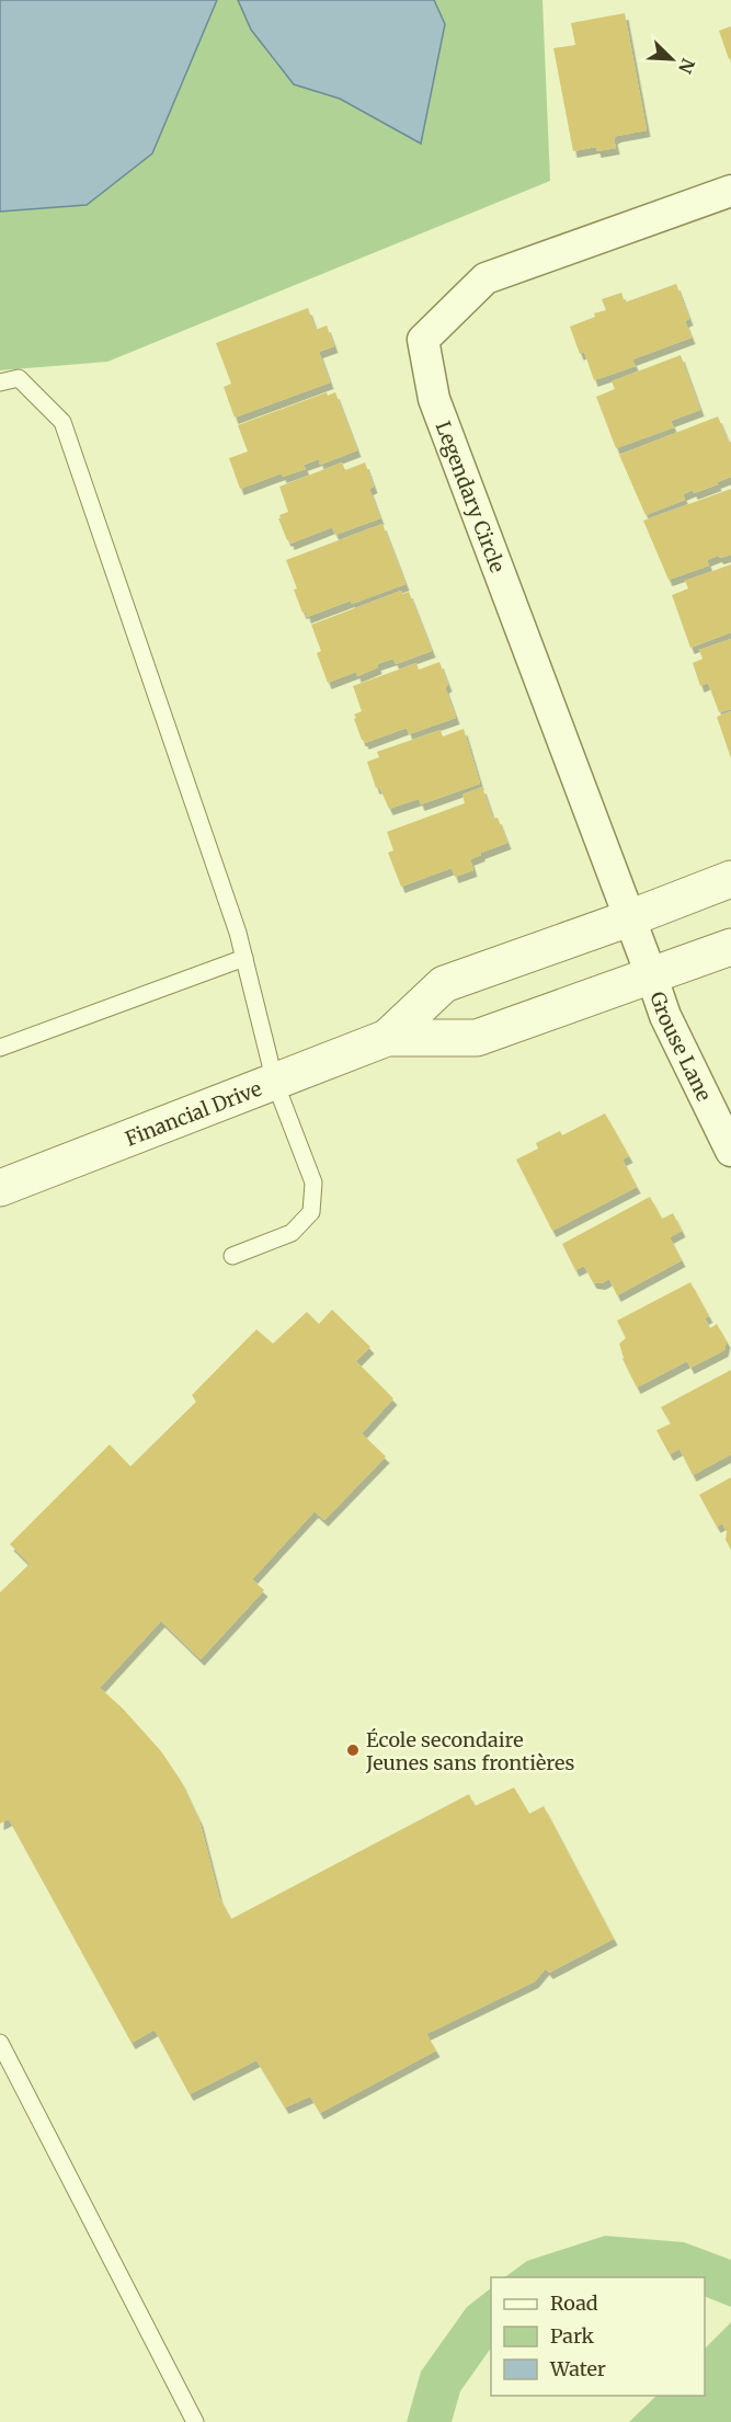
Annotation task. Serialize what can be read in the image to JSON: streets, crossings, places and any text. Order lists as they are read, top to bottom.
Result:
{
  "streets": {
    "street": ["Legendary Circle", "Grouse Lane", "Financial Drive"]
  },
  "crossings": [
    ["Legendary Circle", "Grouse Lane"],
    ["Legendary Circle", "Financial Drive"],
    ["Grouse Lane", "Financial Drive"]
  ],
  "places": ["École secondaire Jeunes sans frontières"],
  "legend": ["Road", "Park", "Water"],
  "north": "bottom right"
}
